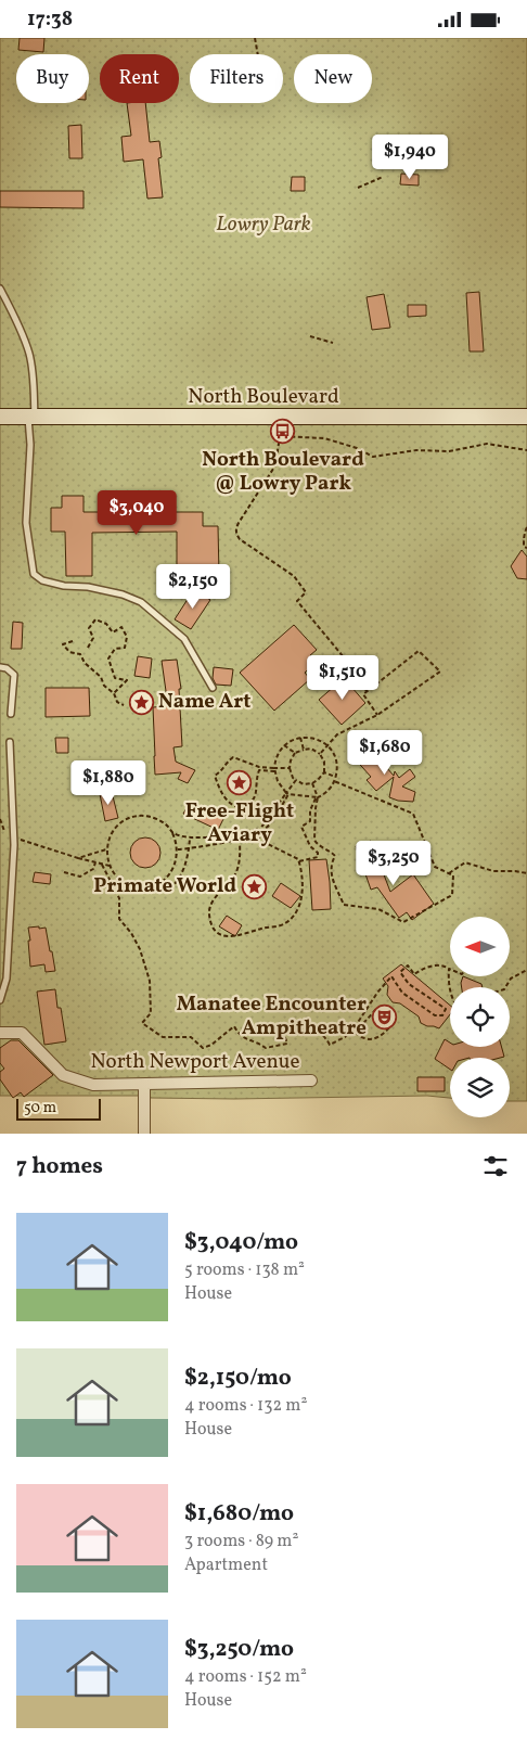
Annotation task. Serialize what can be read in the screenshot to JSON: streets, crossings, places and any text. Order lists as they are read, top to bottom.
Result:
{
  "streets": {
    "street": ["North Boulevard", "North Newport Avenue"]
  },
  "parks": ["Lowry Park"],
  "places": {
    "bus stop": ["North Boulevard @ Lowry Park"],
    "place": ["Name Art", "Free-Flight Aviary", "Primate World"],
    "theatre": ["Manatee Encounter Ampitheatre"]
  },
  "scale_bar": "50 m",
  "north": "left",
  "page": {
    "status": "17:38",
    "chip": [
      "Buy",
      "Rent",
      "Filters",
      "New"
    ],
    "price": [
      "$1,940",
      "$3,040",
      "$2,150",
      "$1,510",
      "$1,680",
      "$1,880",
      "$3,250"
    ],
    "scale": "50 m",
    "heading": "7 homes",
    "list": [
      {
        "name": "$3,040/mo",
        "note": "5 rooms · 138 m² · House"
      },
      {
        "name": "$2,150/mo",
        "note": "4 rooms · 132 m² · House"
      },
      {
        "name": "$1,680/mo",
        "note": "3 rooms · 89 m² · Apartment"
      },
      {
        "name": "$3,250/mo",
        "note": "4 rooms · 152 m² · House"
      }
    ]
  }
}
